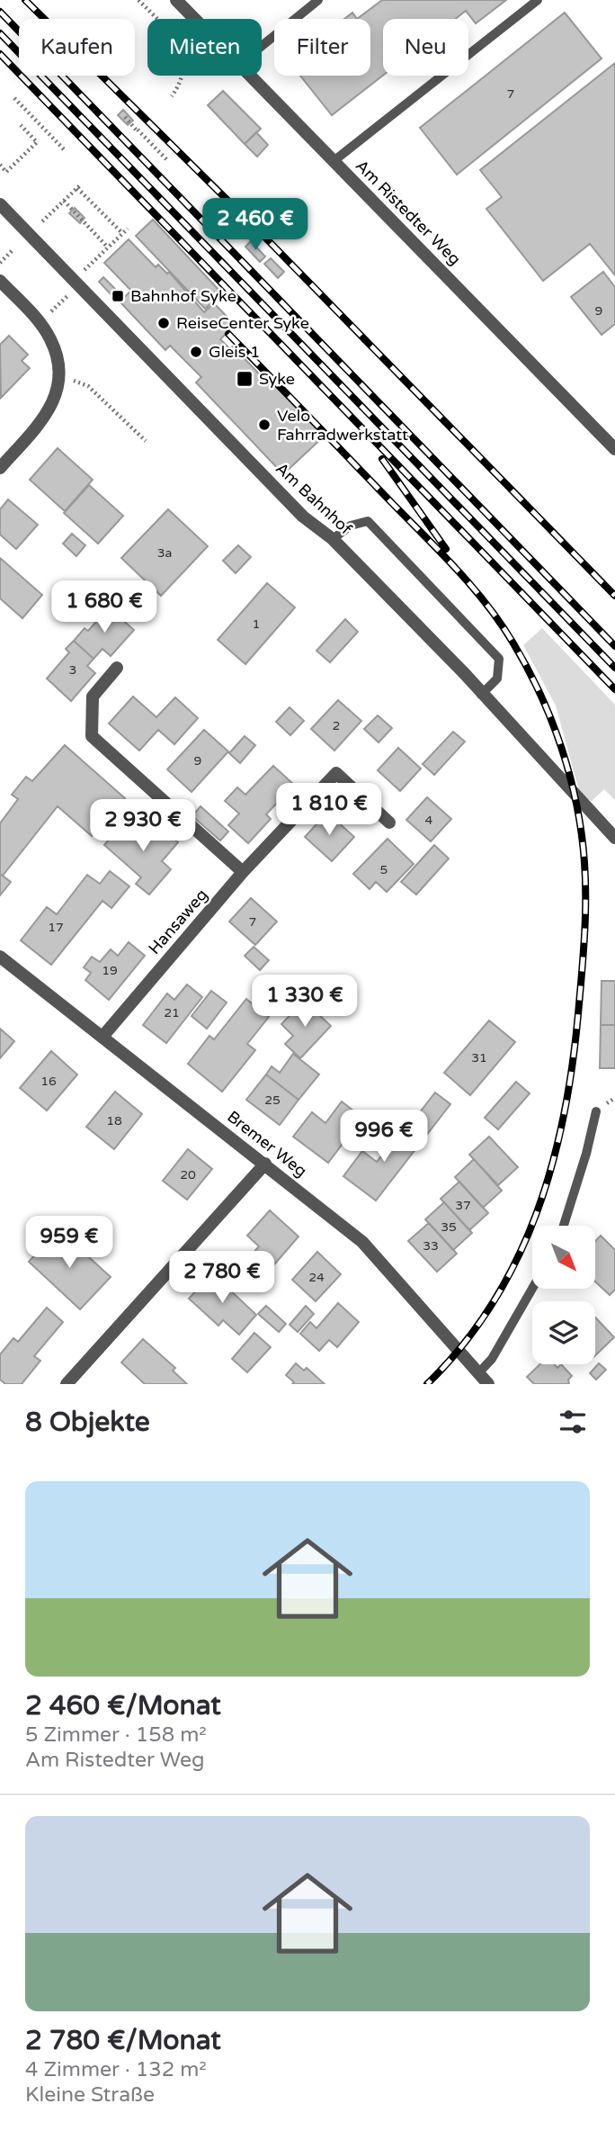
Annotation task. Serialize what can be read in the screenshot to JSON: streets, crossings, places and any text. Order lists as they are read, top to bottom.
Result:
{
  "streets": {
    "street": [
      "Am Ristedter Weg",
      "Am Bahnhof",
      "Hansaweg",
      "Bremer Weg"
    ]
  },
  "crossings": [
    ["Hansaweg", "Bremer Weg"]
  ],
  "places": {
    "transit": ["Bahnhof Syke", "Syke"],
    "other": ["ReiseCenter Syke", "Gleis 1", "Velo Fahrradwerkstatt"]
  },
  "house_numbers": [
    "7",
    "9",
    "3a",
    "1",
    "3",
    "2",
    "9",
    "4",
    "5",
    "7",
    "17",
    "19",
    "21",
    "31",
    "16",
    "25",
    "18",
    "20",
    "37",
    "35",
    "33",
    "24"
  ],
  "north": "bottom right",
  "page": {
    "chip": [
      "Kaufen",
      "Mieten",
      "Filter",
      "Neu"
    ],
    "price": [
      "2 460 €",
      "1 680 €",
      "1 810 €",
      "2 930 €",
      "1 330 €",
      "996 €",
      "959 €",
      "2 780 €"
    ],
    "heading": "8 Objekte",
    "list": [
      {
        "name": "2 460 €/Monat",
        "note": "5 Zimmer · 158 m² · Am Ristedter Weg"
      },
      {
        "name": "2 780 €/Monat",
        "note": "4 Zimmer · 132 m² · Kleine Straße"
      }
    ]
  }
}
